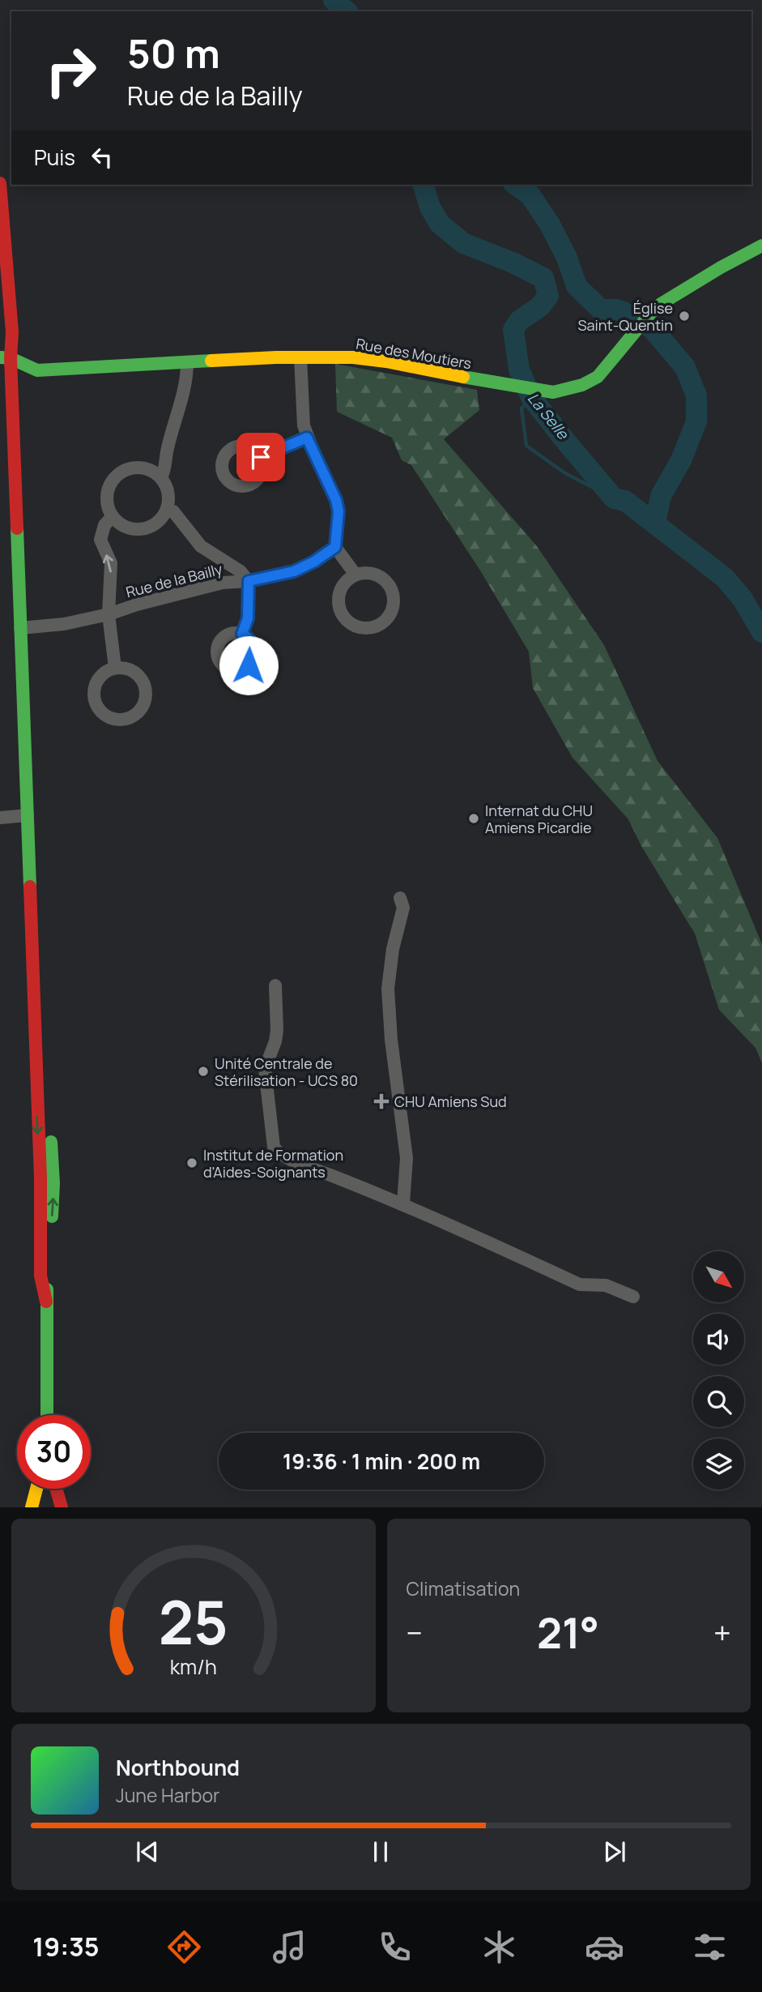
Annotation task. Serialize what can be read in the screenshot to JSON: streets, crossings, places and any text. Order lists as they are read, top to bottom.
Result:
{
  "streets": {
    "street": ["Rue des Moutiers", "Rue de la Bailly"]
  },
  "water": ["La Selle"],
  "places": {
    "other": [
      "Église Saint-Quentin",
      "Internat du CHU Amiens Picardie",
      "Unité Centrale de Stérilisation - UCS 80",
      "Institut de Formation d'Aides-Soignants"
    ],
    "health": ["CHU Amiens Sud"]
  },
  "north": "bottom right",
  "page": {
    "turn": ["50 m", "Rue de la Bailly"],
    "then": "Puis",
    "limit": "30",
    "trip": "19:36 · 1 min · 200 m",
    "tile": "Climatisation",
    "heat": ["−", "21°", "+"],
    "song": ["Northbound", "June Harbor"],
    "tabs": "19:35",
    "gauge": ["25", "km/h"]
  }
}
